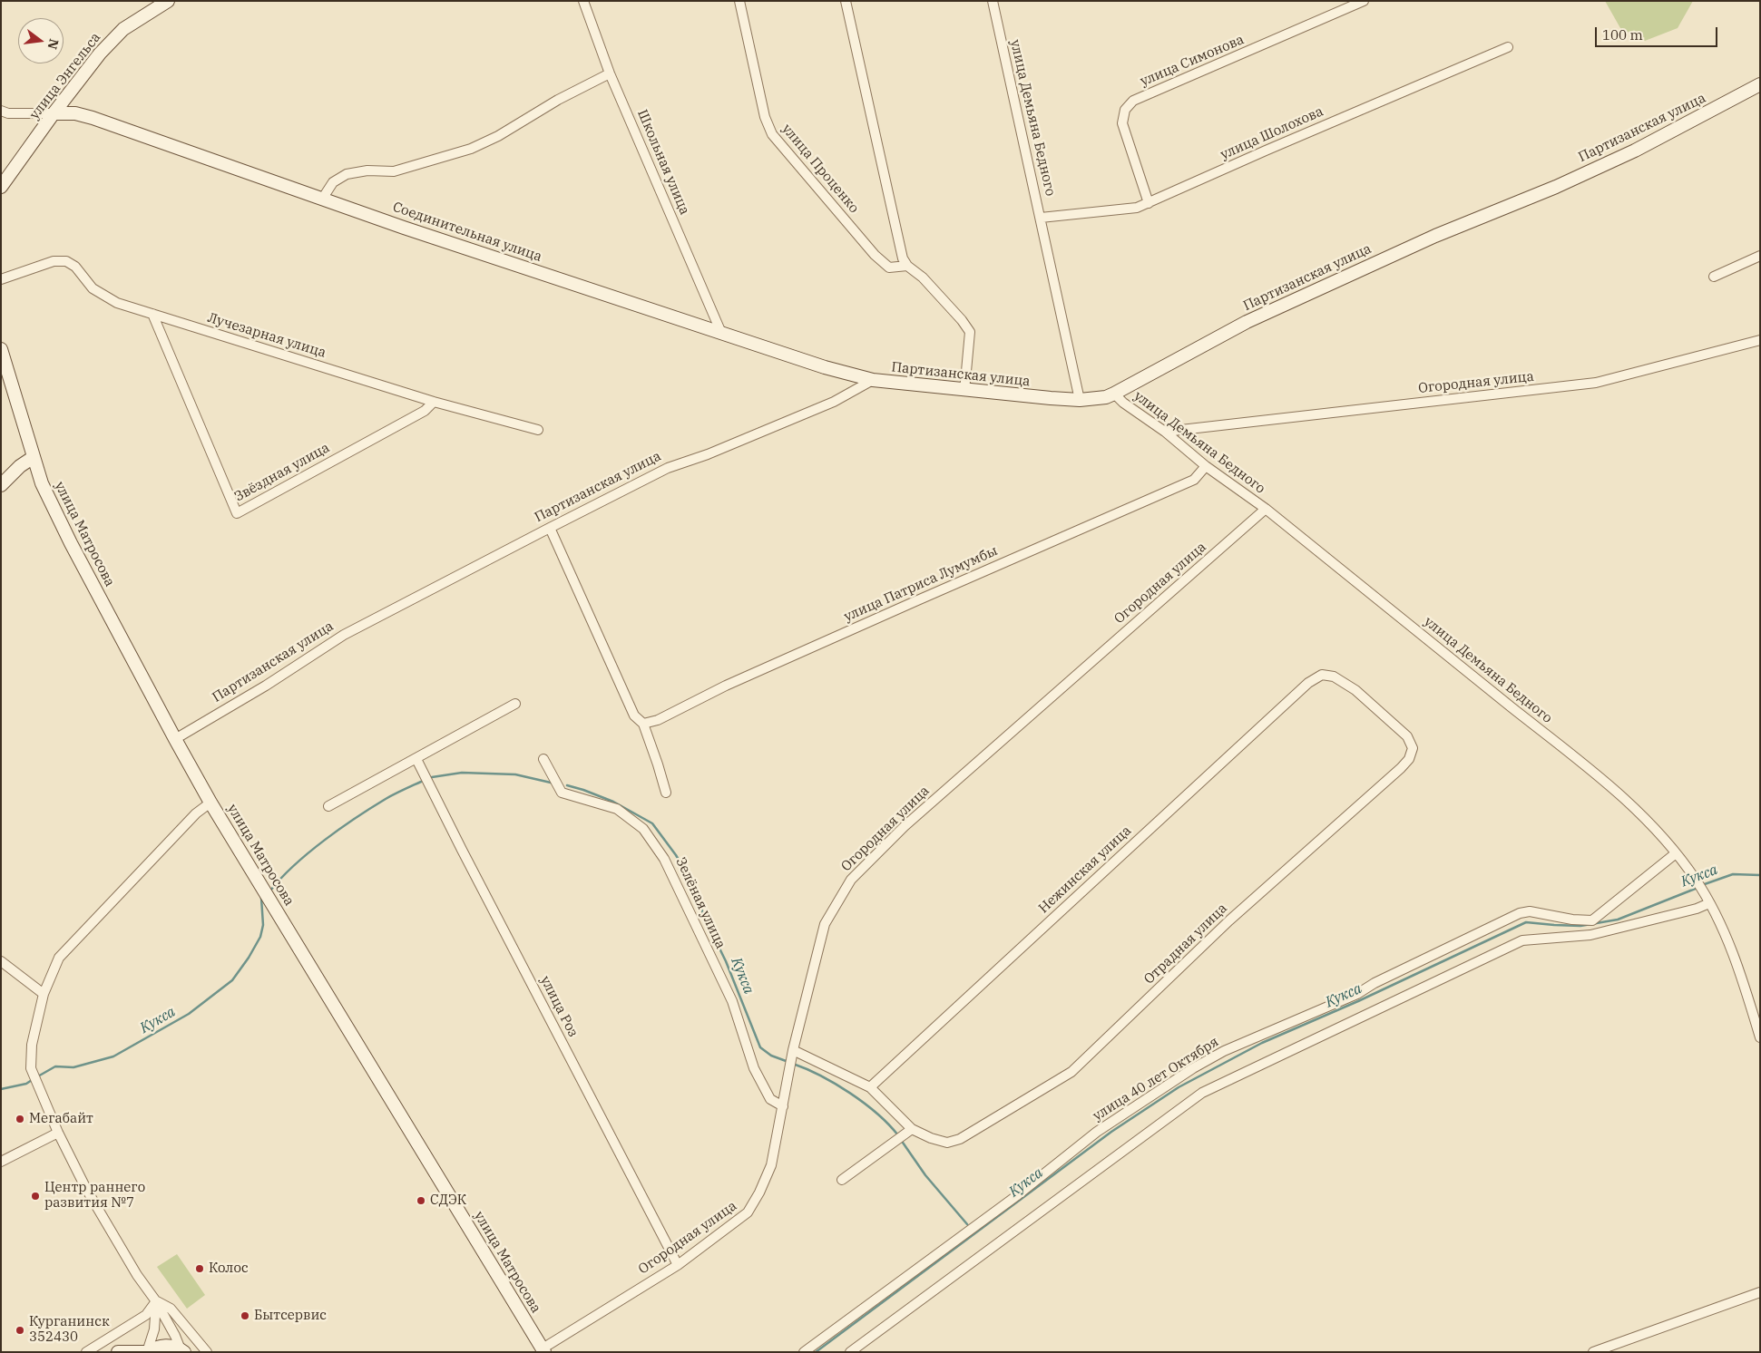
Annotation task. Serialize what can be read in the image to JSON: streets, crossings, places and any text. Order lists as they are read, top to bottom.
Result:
{
  "streets": {
    "street": [
      "улица Симонова",
      "улица Энгельса",
      "улица Демьяна Бедного",
      "Партизанская улица",
      "улица Шолохова",
      "Школьная улица",
      "улица Проценко",
      "Соединительная улица",
      "Лучезарная улица",
      "Огородная улица",
      "Звёздная улица",
      "улица Матросова",
      "улица Патриса Лумумбы",
      "Нежинская улица",
      "Зелёная улица",
      "Отрадная улица",
      "улица Роз",
      "улица 40 лет Октября"
    ]
  },
  "crossings": [
    ["улица Симонова", "улица Шолохова"],
    ["улица Энгельса", "Соединительная улица"],
    ["улица Демьяна Бедного", "Партизанская улица"],
    ["улица Демьяна Бедного", "улица Шолохова"],
    ["улица Демьяна Бедного", "Огородная улица"],
    ["улица Демьяна Бедного", "улица Патриса Лумумбы"],
    ["улица Демьяна Бедного", "улица 40 лет Октября"],
    ["Партизанская улица", "Соединительная улица"],
    ["Партизанская улица", "улица Матросова"],
    ["Школьная улица", "Соединительная улица"],
    ["Лучезарная улица", "Звёздная улица"],
    ["Огородная улица", "улица Матросова"],
    ["Огородная улица", "Зелёная улица"],
    ["Огородная улица", "улица Роз"],
    ["Нежинская улица", "Отрадная улица"]
  ],
  "water": ["Кукса"],
  "places": [
    "Мегабайт",
    "Центр раннего развития №7",
    "СДЭК",
    "Колос",
    "Бытсервис",
    "Курганинск 352430"
  ],
  "scale_bar": "100 m",
  "north": "right"
}
